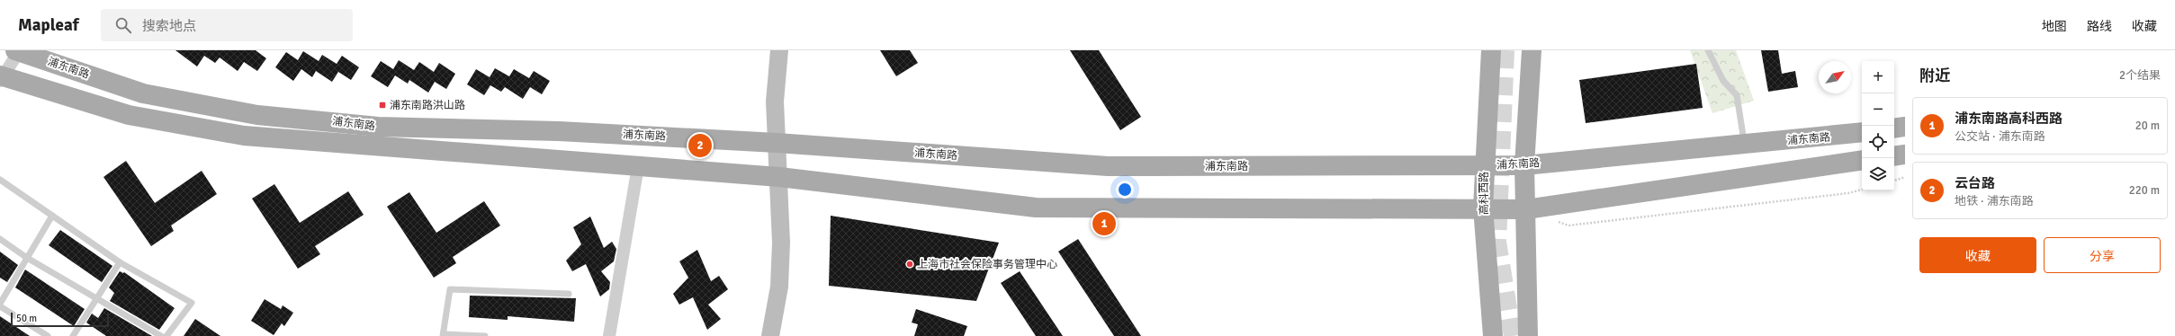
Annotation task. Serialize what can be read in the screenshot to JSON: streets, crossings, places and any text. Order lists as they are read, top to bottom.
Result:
{
  "streets": {
    "main road": ["浦东南路", "高科西路"]
  },
  "crossings": [
    ["浦东南路", "高科西路"]
  ],
  "places": {
    "transit": ["浦东南路洪山路"],
    "other": ["上海市社会保险事务管理中心"]
  },
  "scale_bar": "50 m",
  "north": "top right",
  "page": {
    "header": "Mapleaf",
    "search": "搜索地点",
    "nav": ["地图", "路线", "收藏"],
    "heading": ["附近", "2个结果"],
    "map_buttons": ["+", "−"],
    "list": [
      {
        "mark": "1",
        "name": "浦东南路高科西路",
        "note": "公交站 · 浦东南路",
        "value": "20 m"
      },
      {
        "mark": "2",
        "name": "云台路",
        "note": "地铁 · 浦东南路",
        "value": "220 m"
      }
    ],
    "pins": ["2", "1"],
    "buttons": ["收藏", "分享"],
    "scale": "50 m"
  }
}
